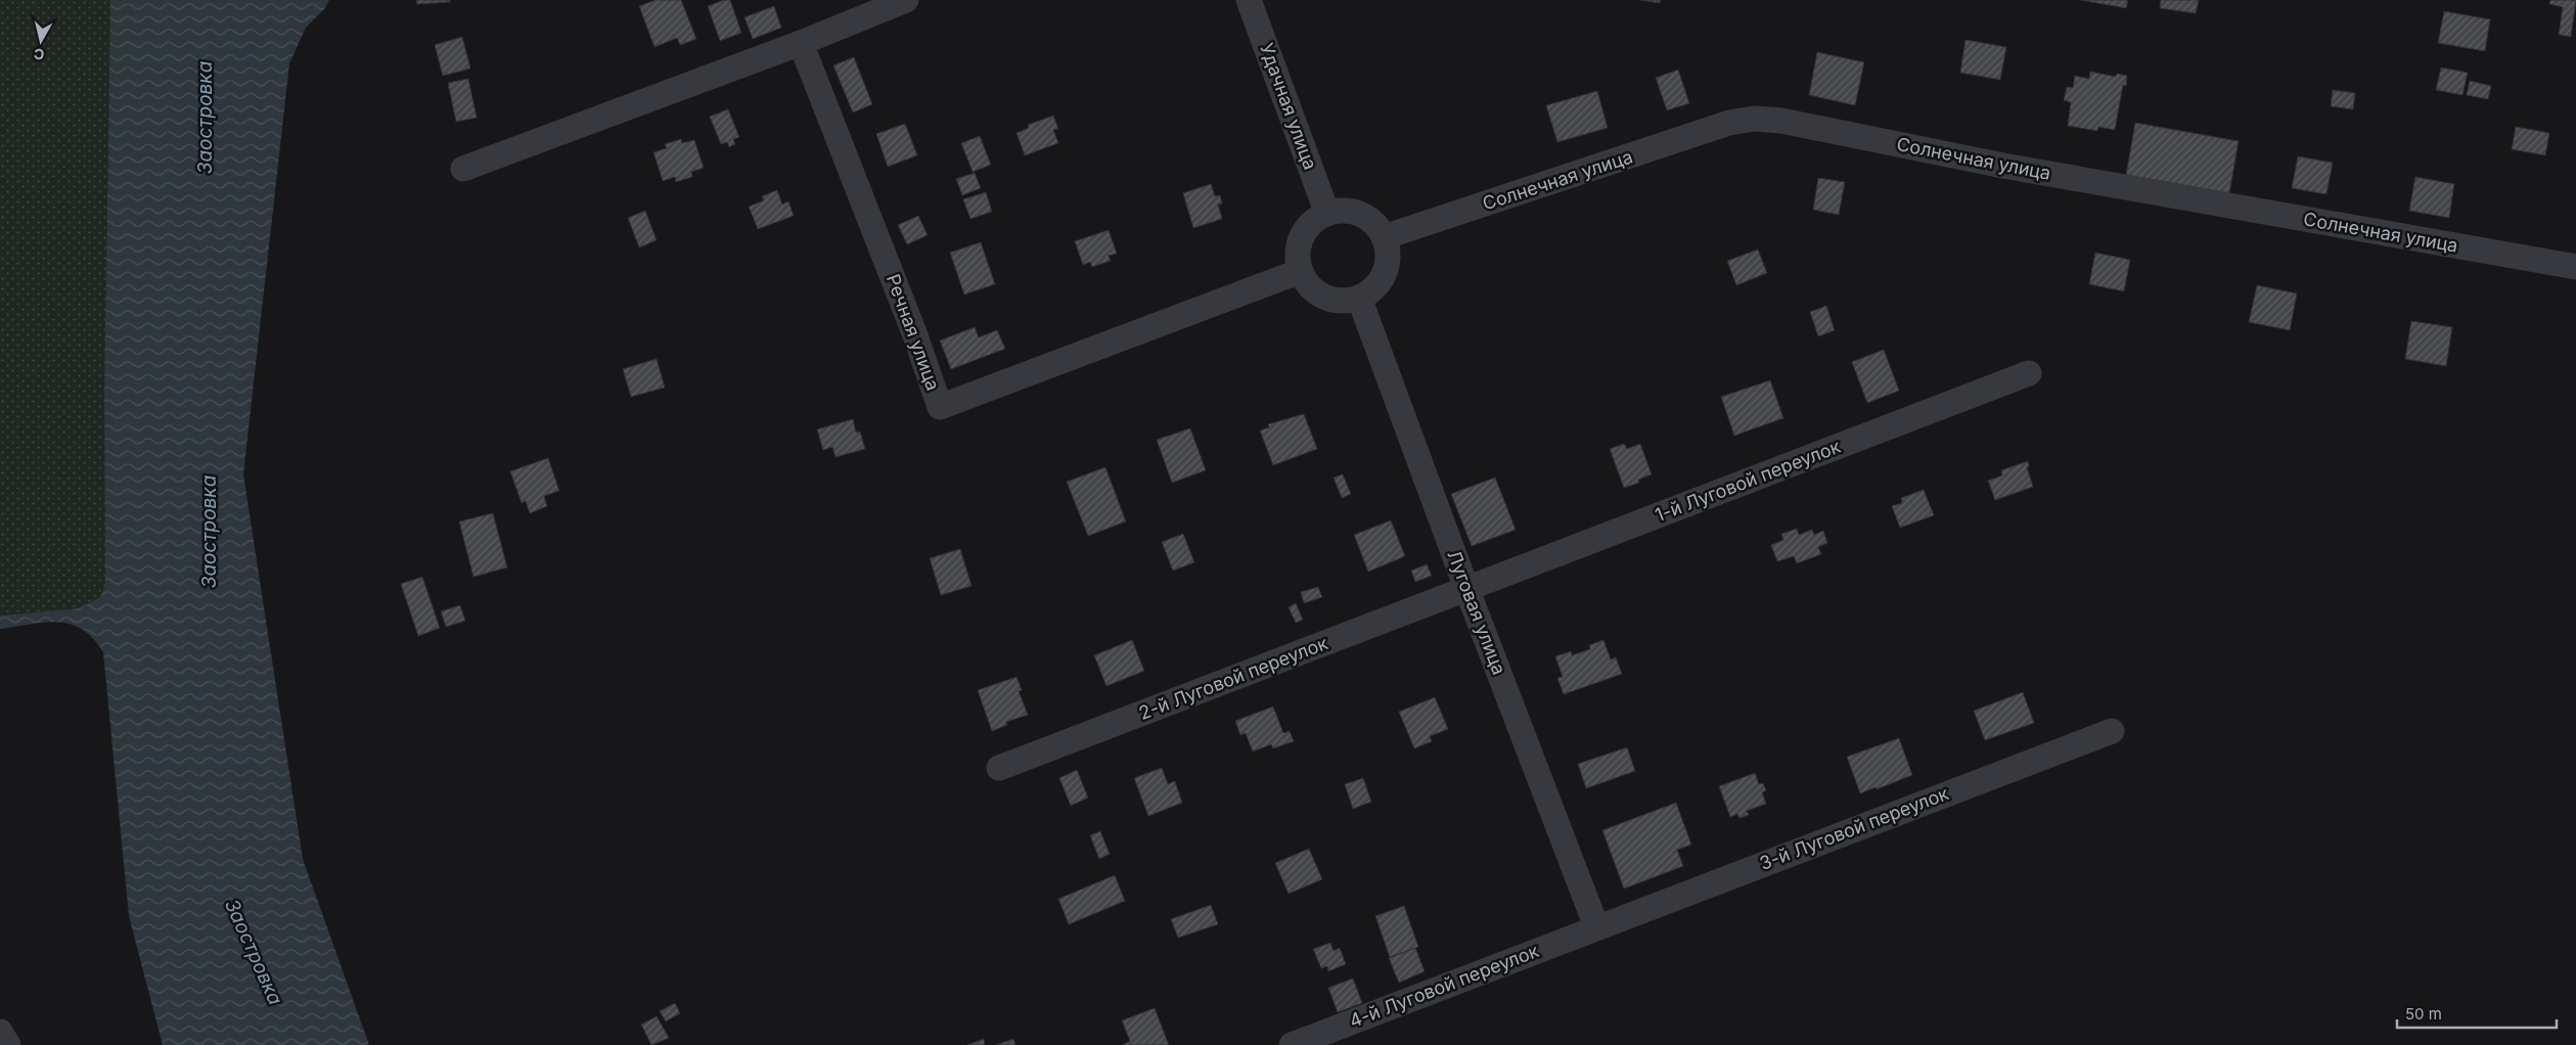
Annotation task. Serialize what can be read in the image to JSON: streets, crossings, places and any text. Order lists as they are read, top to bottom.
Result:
{
  "streets": {
    "street": [
      "Удачная улица",
      "Солнечная улица",
      "Речная улица",
      "1-й Луговой переулок",
      "Луговая улица",
      "2-й Луговой переулок",
      "3-й Луговой переулок",
      "4-й Луговой переулок"
    ]
  },
  "crossings": [
    ["Удачная улица", "Солнечная улица"],
    ["Удачная улица", "Речная улица"],
    ["Удачная улица", "Луговая улица"],
    ["Солнечная улица", "Речная улица"],
    ["Солнечная улица", "Луговая улица"],
    ["Речная улица", "Луговая улица"],
    ["1-й Луговой переулок", "Луговая улица"],
    ["1-й Луговой переулок", "2-й Луговой переулок"],
    ["Луговая улица", "2-й Луговой переулок"],
    ["Луговая улица", "3-й Луговой переулок"],
    ["Луговая улица", "4-й Луговой переулок"],
    ["3-й Луговой переулок", "4-й Луговой переулок"]
  ],
  "water": ["Заостровка"],
  "scale_bar": "50 m",
  "north": "bottom"
}
